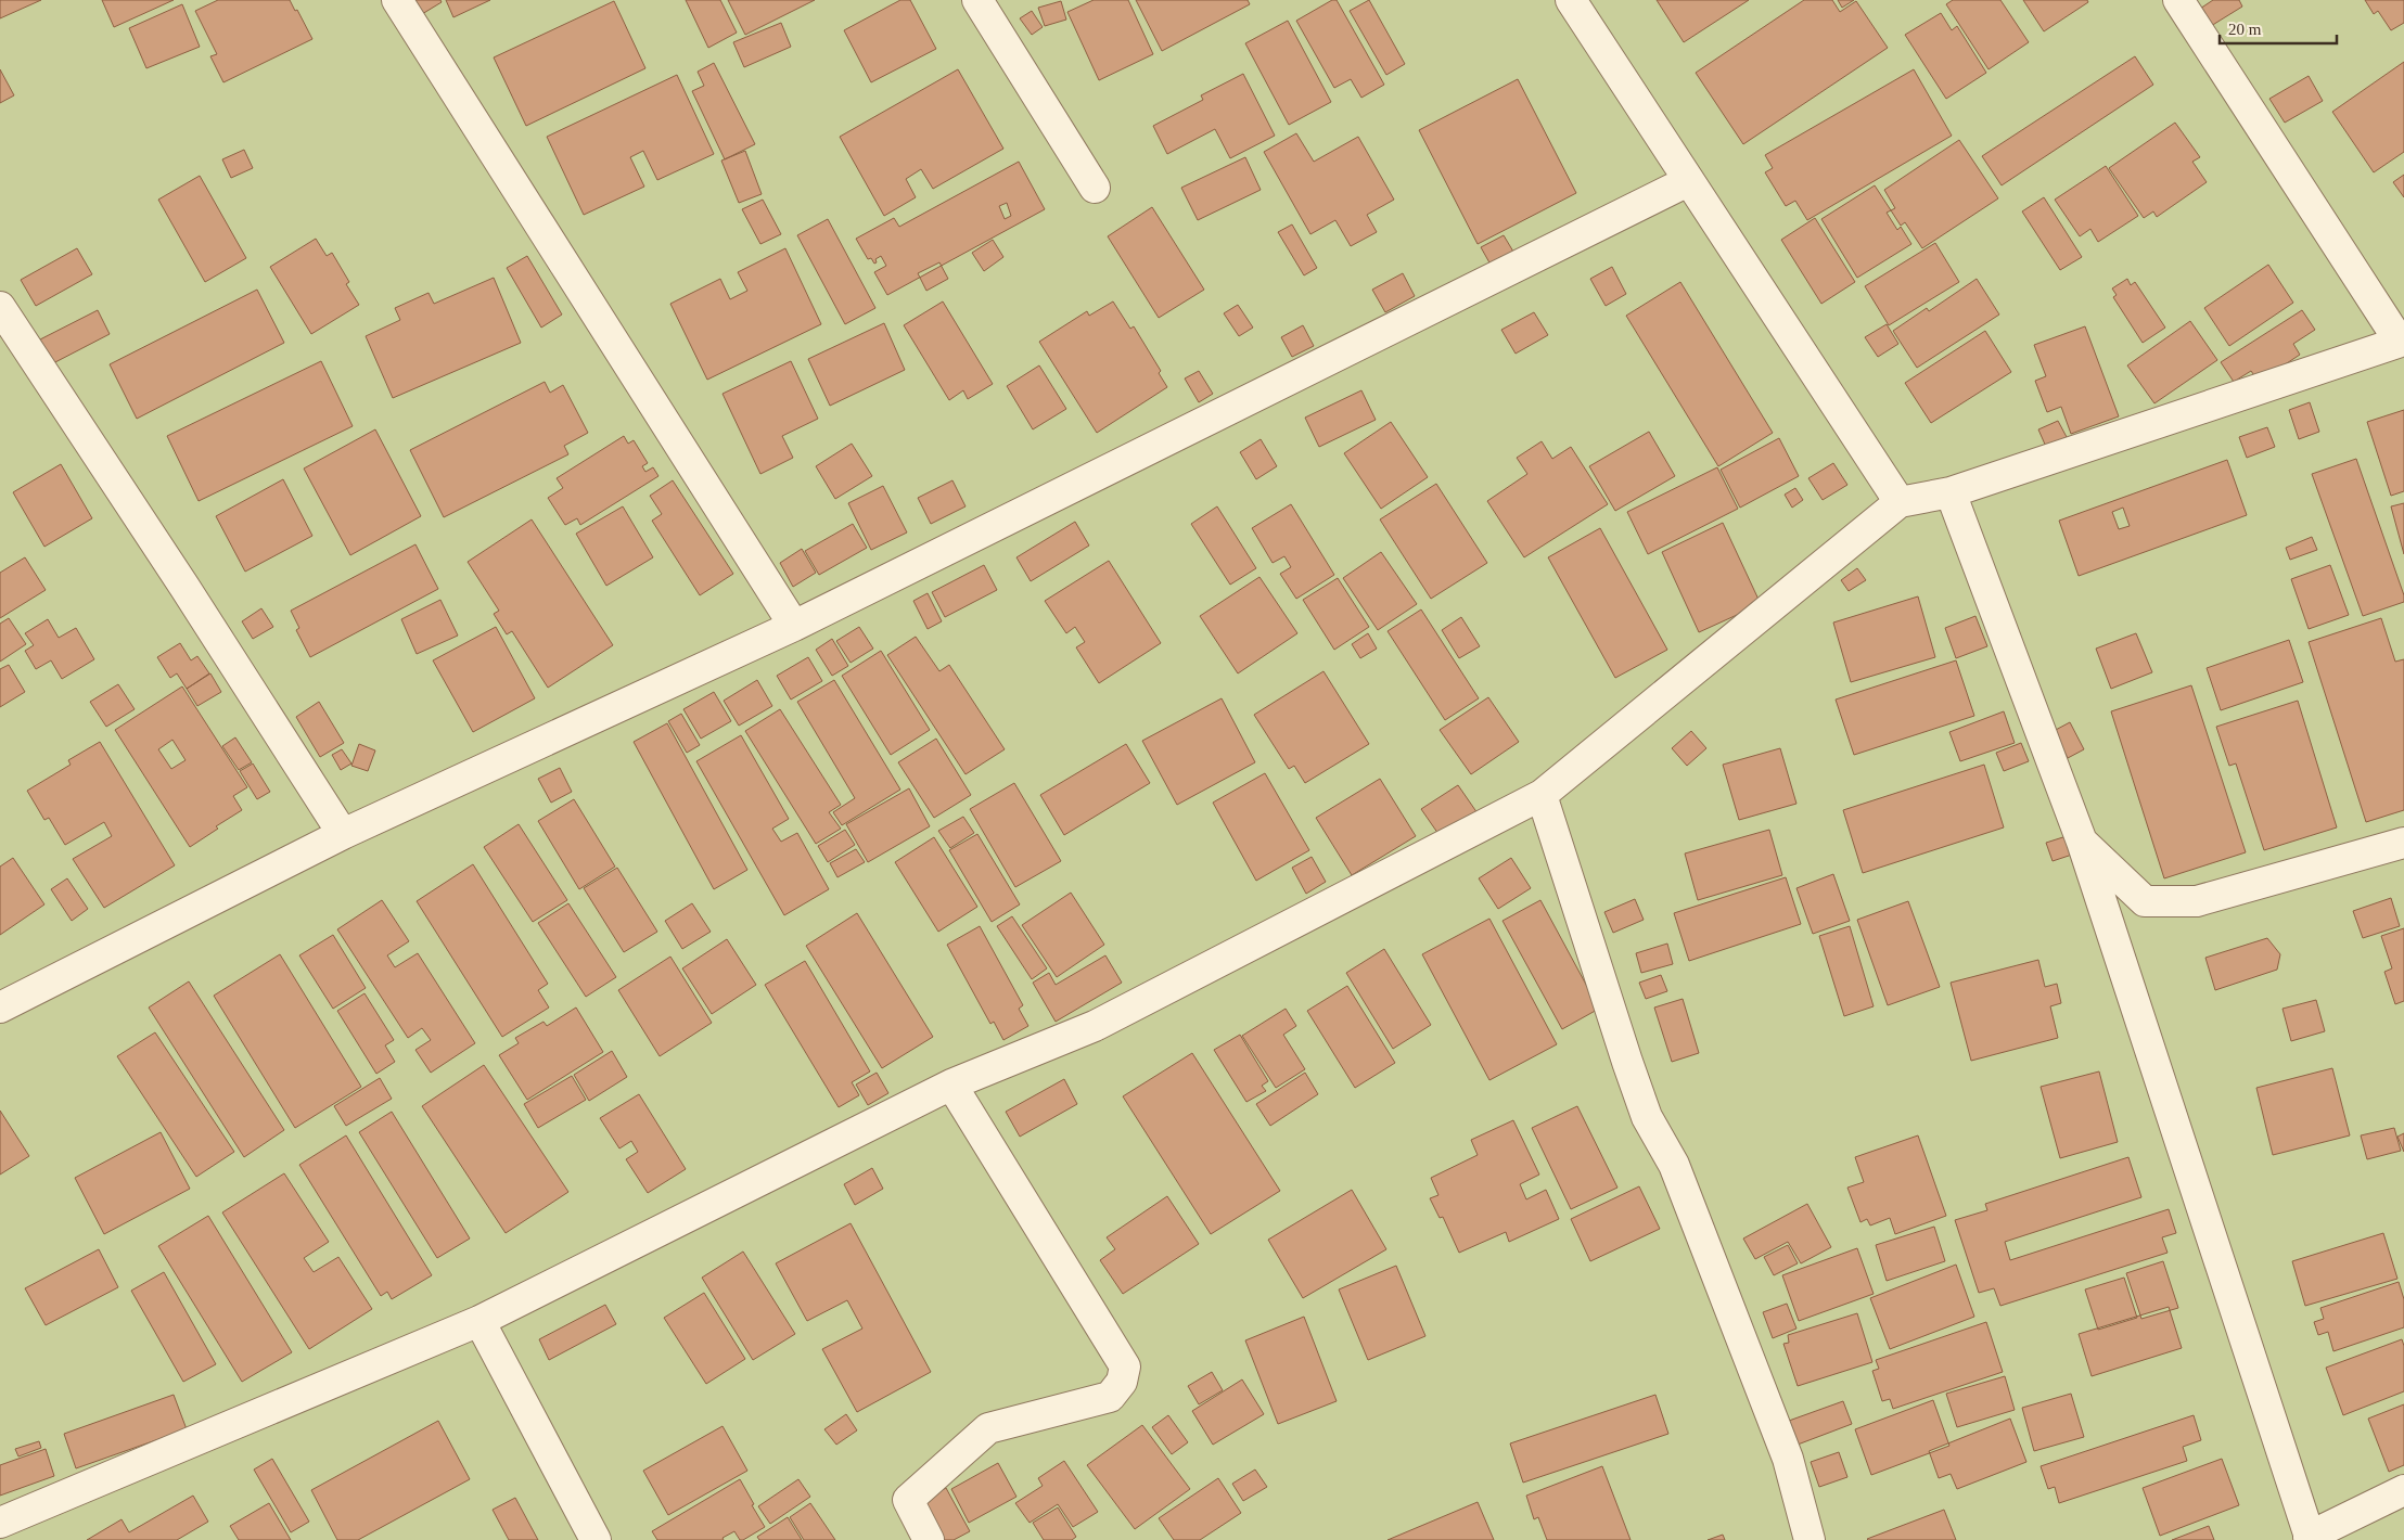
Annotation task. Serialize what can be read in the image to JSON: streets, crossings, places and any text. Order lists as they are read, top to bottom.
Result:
{
  "scale_bar": "20 m"
}
